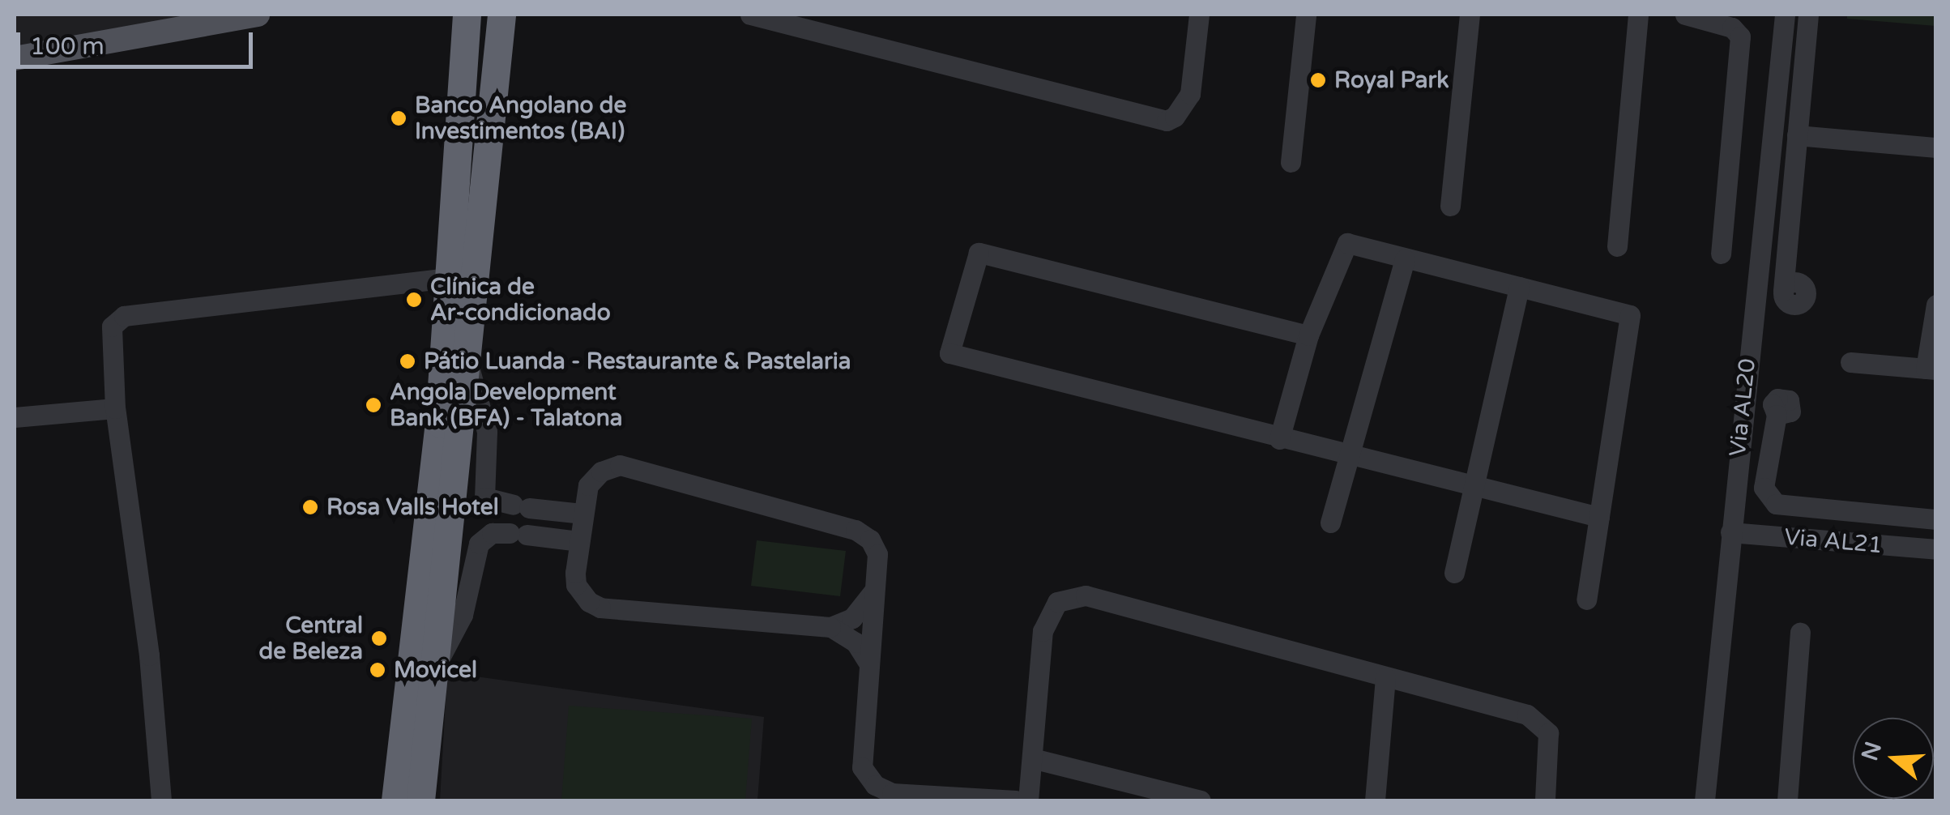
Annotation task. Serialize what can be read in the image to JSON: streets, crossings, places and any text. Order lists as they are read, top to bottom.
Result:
{
  "streets": {
    "street": ["Via AL20", "Via AL21"]
  },
  "crossings": [
    ["Via AL20", "Via AL21"]
  ],
  "places": [
    "Royal Park",
    "Banco Angolano de Investimentos (BAI)",
    "Clínica de Ar-condicionado",
    "Pátio Luanda - Restaurante & Pastelaria",
    "Angola Development Bank (BFA) - Talatona",
    "Rosa Valls Hotel",
    "Central de Beleza",
    "Movicel"
  ],
  "scale_bar": "100 m",
  "north": "left"
}
